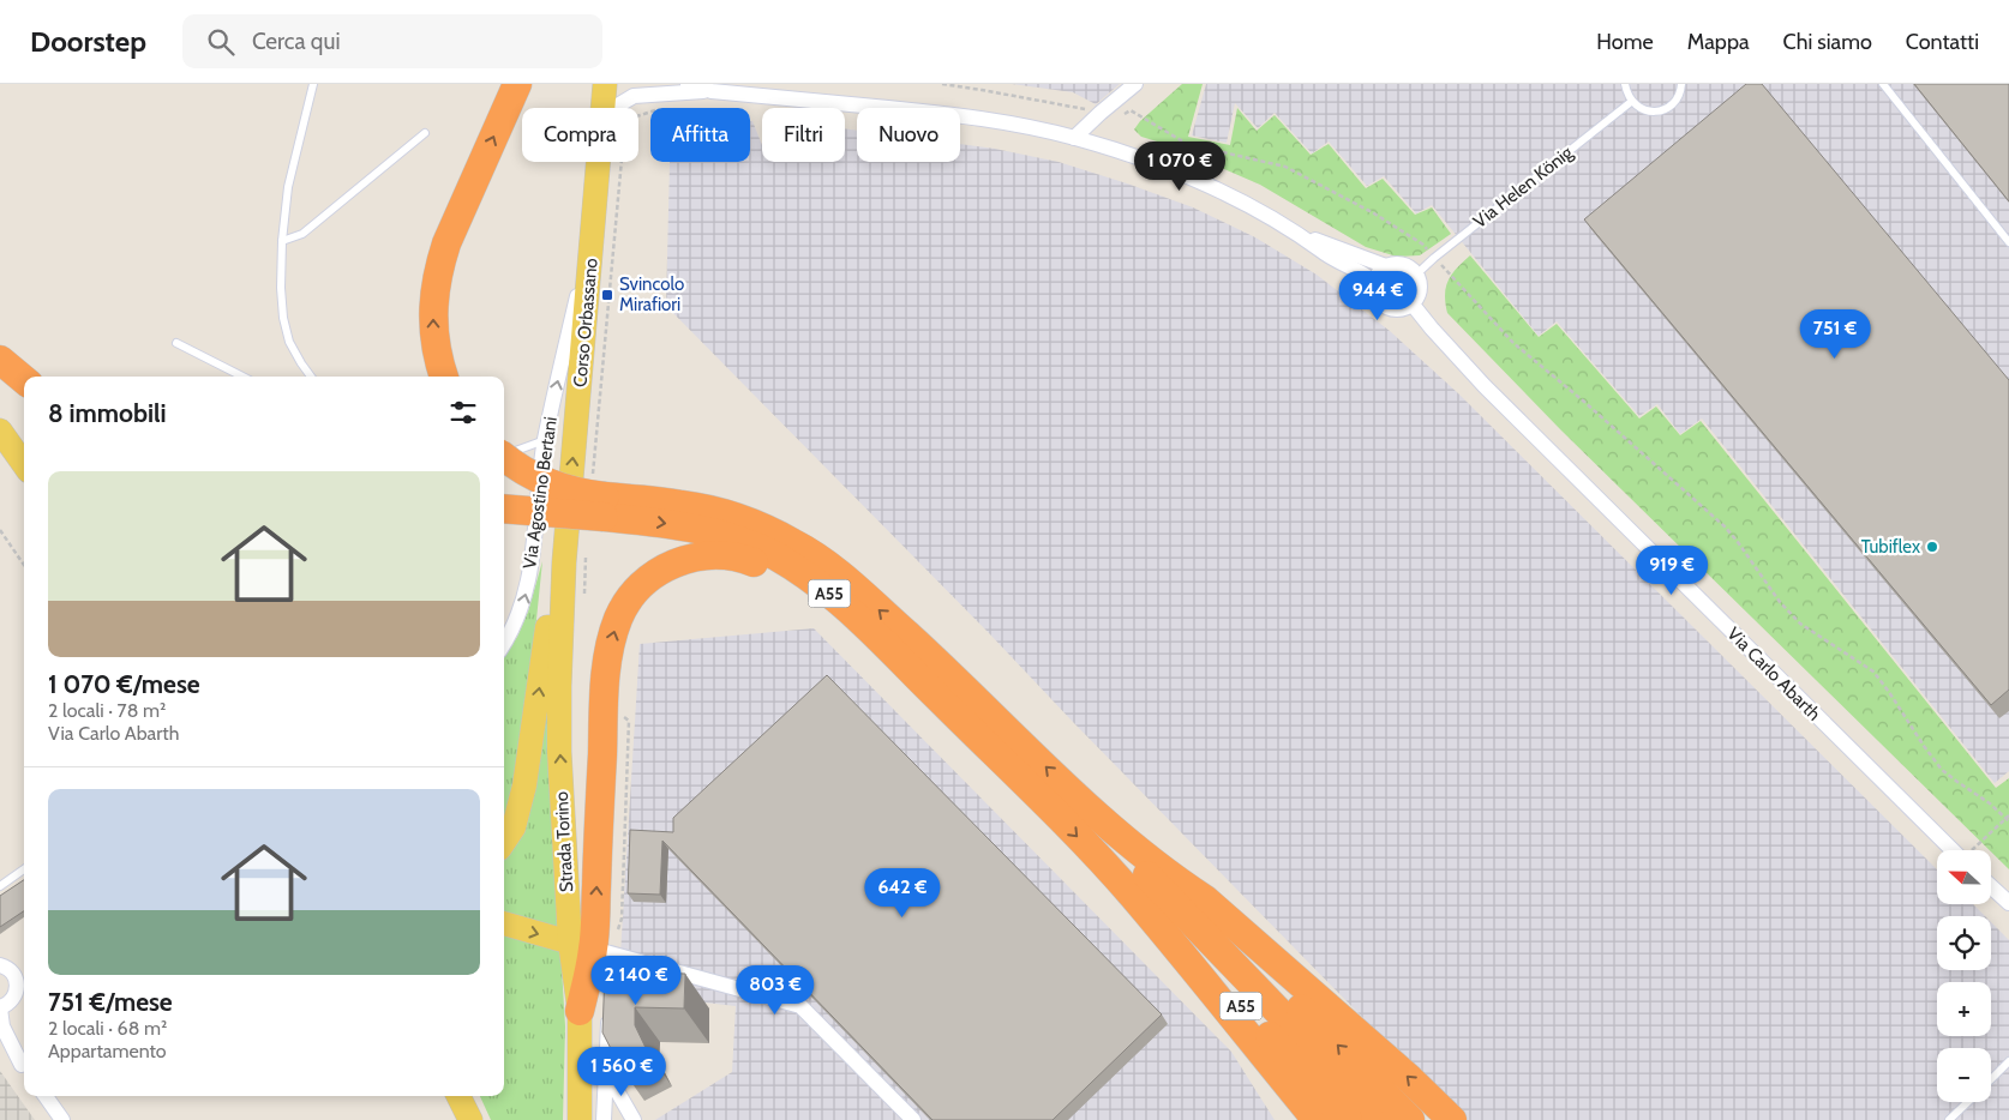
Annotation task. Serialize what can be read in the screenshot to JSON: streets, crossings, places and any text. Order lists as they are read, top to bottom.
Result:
{
  "streets": {
    "highway": ["A55"],
    "main road": ["Corso Orbassano", "Strada Torino"],
    "street": ["Via Agostino Bertani", "Via Carlo Abarth"],
    "lane": ["Via Helen König"]
  },
  "crossings": [
    ["Via Helen König", "Via Carlo Abarth"],
    ["Corso Orbassano", "Via Agostino Bertani"],
    ["Corso Orbassano", "Strada Torino"]
  ],
  "one_way": ["Corso Orbassano", "Via Agostino Bertani"],
  "places": {
    "transit": ["Svincolo Mirafiori"],
    "other": ["Tubiflex"]
  },
  "north": "left",
  "page": {
    "header": "Doorstep",
    "search": "Cerca qui",
    "nav": [
      "Home",
      "Mappa",
      "Chi siamo",
      "Contatti"
    ],
    "chip": [
      "Compra",
      "Affitta",
      "Filtri",
      "Nuovo"
    ],
    "price": [
      "1 070 €",
      "944 €",
      "751 €",
      "919 €",
      "642 €",
      "2 140 €",
      "803 €",
      "1 560 €"
    ],
    "heading": "8 immobili",
    "list": [
      {
        "name": "1 070 €/mese",
        "note": "2 locali · 78 m² · Via Carlo Abarth"
      },
      {
        "name": "751 €/mese",
        "note": "2 locali · 68 m² · Appartamento"
      }
    ],
    "map_buttons": ["+", "−"]
  }
}
